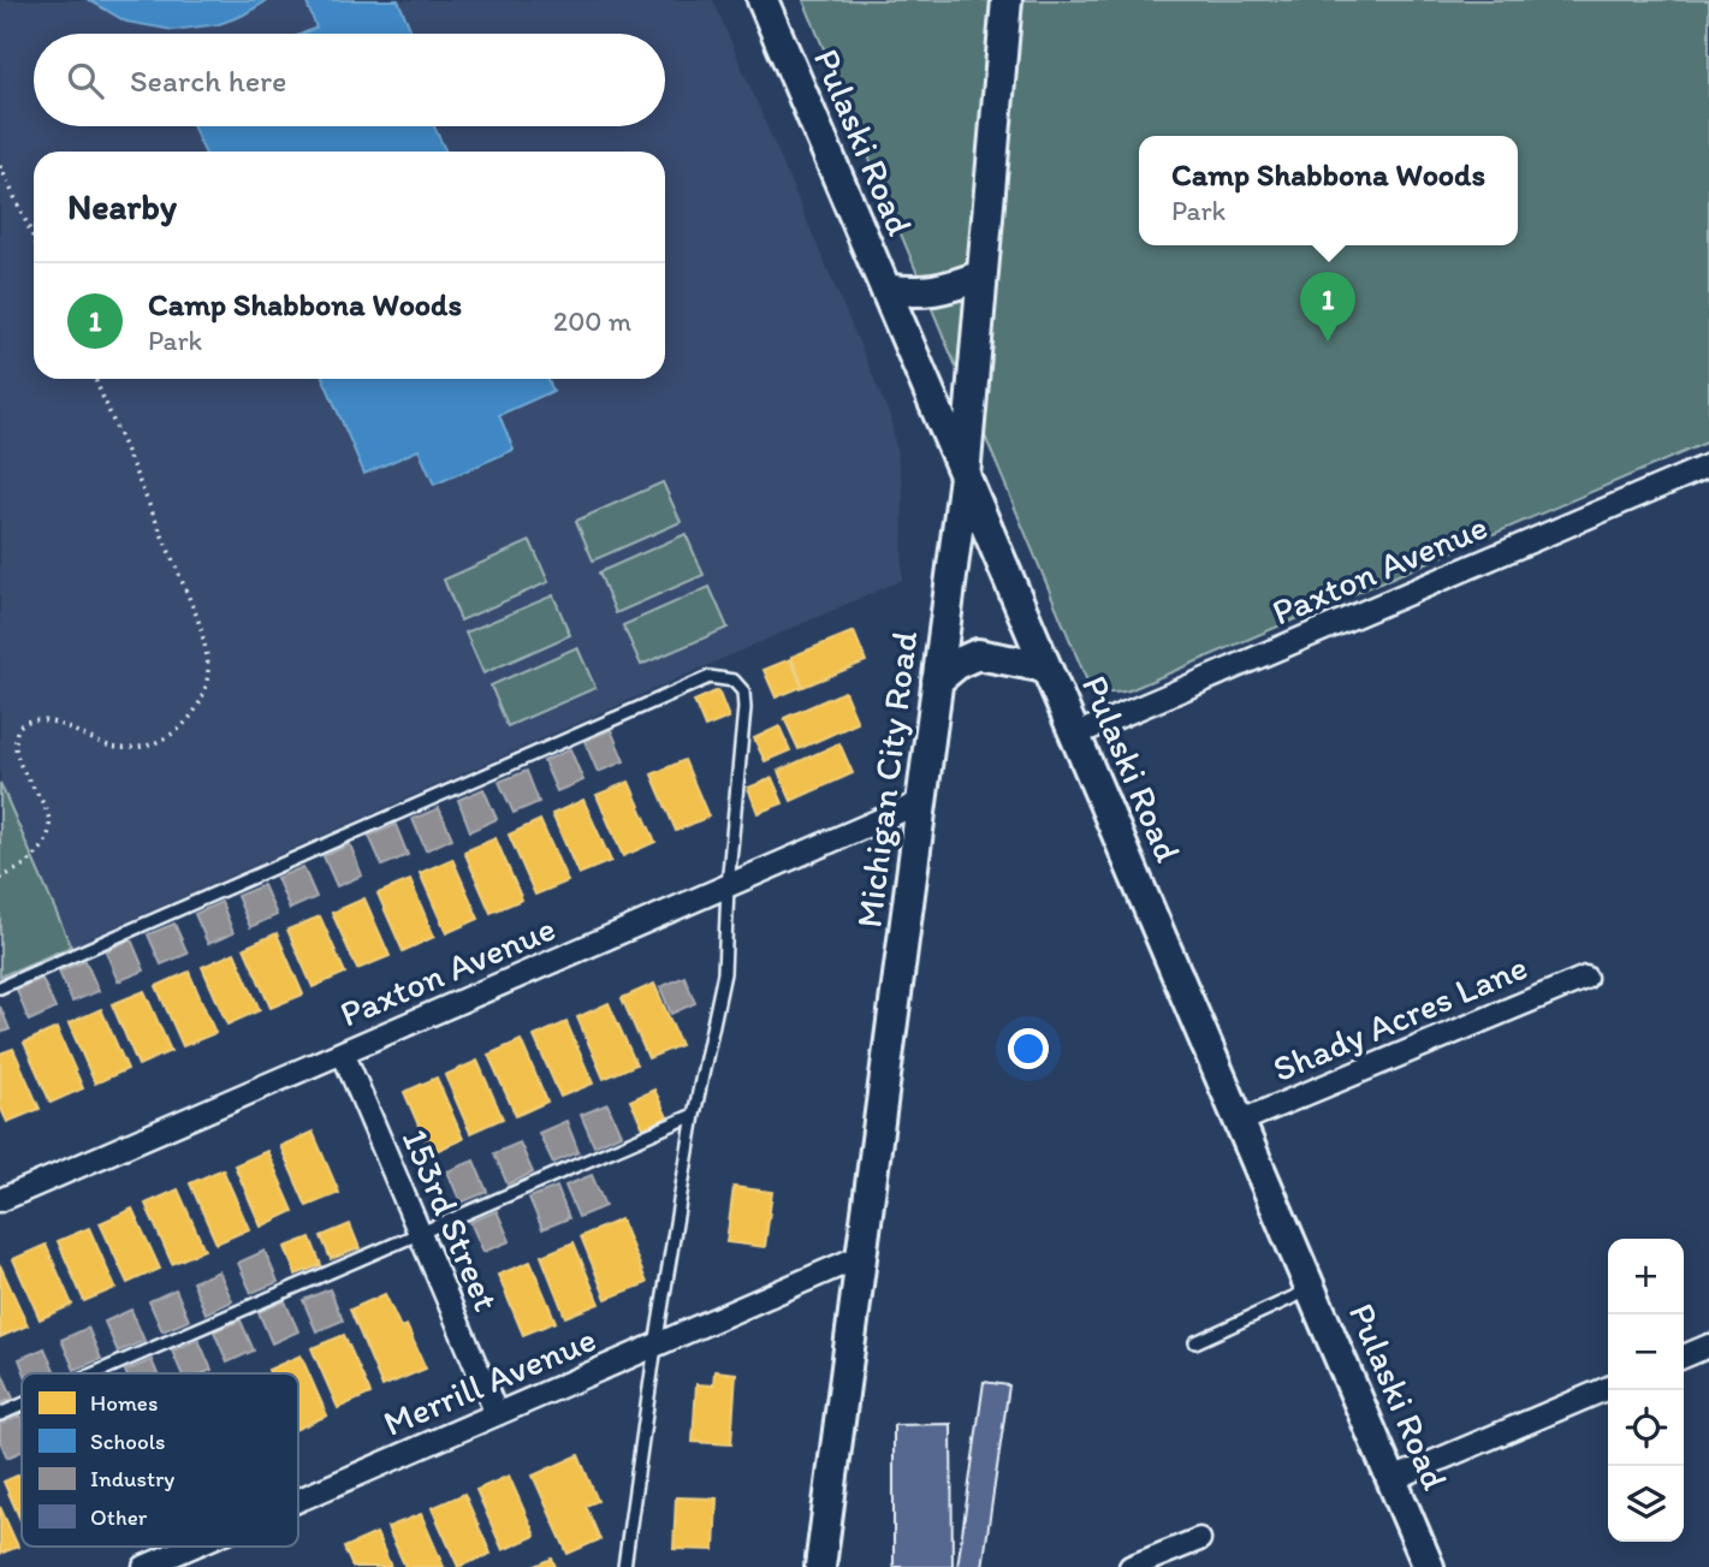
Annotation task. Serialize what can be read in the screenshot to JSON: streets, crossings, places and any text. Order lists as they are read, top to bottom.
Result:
{
  "streets": {
    "street": [
      "Pulaski Road",
      "Paxton Avenue",
      "Michigan City Road",
      "Shady Acres Lane",
      "153rd Street",
      "Merrill Avenue"
    ]
  },
  "crossings": [
    ["Pulaski Road", "Paxton Avenue"],
    ["Pulaski Road", "Michigan City Road"],
    ["Pulaski Road", "Shady Acres Lane"],
    ["Paxton Avenue", "Michigan City Road"],
    ["Paxton Avenue", "153rd Street"],
    ["Michigan City Road", "Merrill Avenue"],
    ["153rd Street", "Merrill Avenue"]
  ],
  "legend": [
    "Homes",
    "Schools",
    "Industry",
    "Other"
  ],
  "page": {
    "search": "Search here",
    "popup": ["Camp Shabbona Woods", "Park"],
    "heading": "Nearby",
    "list": [
      {
        "mark": "1",
        "name": "Camp Shabbona Woods",
        "note": "Park",
        "value": "200 m"
      }
    ],
    "pins": "1",
    "map_buttons": ["+", "−"]
  }
}
